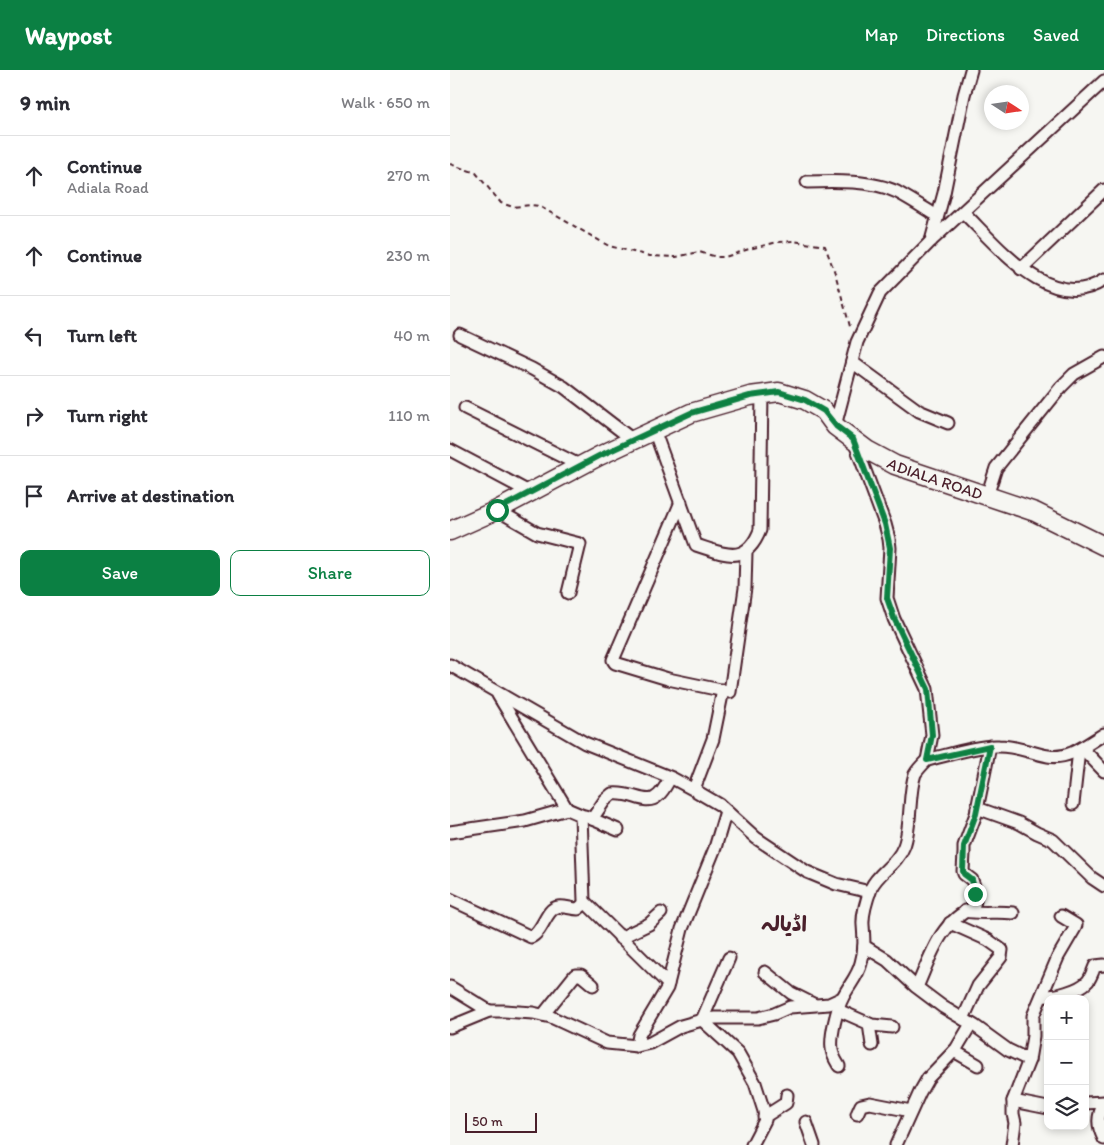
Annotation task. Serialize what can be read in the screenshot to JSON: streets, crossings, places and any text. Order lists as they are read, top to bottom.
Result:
{
  "streets": {
    "main road": ["ADIALA ROAD"]
  },
  "districts": ["اڈیالہ"],
  "scale_bar": "50 m",
  "north": "right",
  "page": {
    "header": "Waypost",
    "nav": ["Map", "Directions", "Saved"],
    "heading": ["9 min", "Walk · 650 m"],
    "list": [
      ["Continue", "Adiala Road", "270 m"],
      ["Continue", "230 m"],
      ["Turn left", "40 m"],
      ["Turn right", "110 m"],
      "Arrive at destination"
    ],
    "buttons": ["Save", "Share"],
    "map_buttons": ["+", "−"],
    "scale": "50 m"
  }
}
